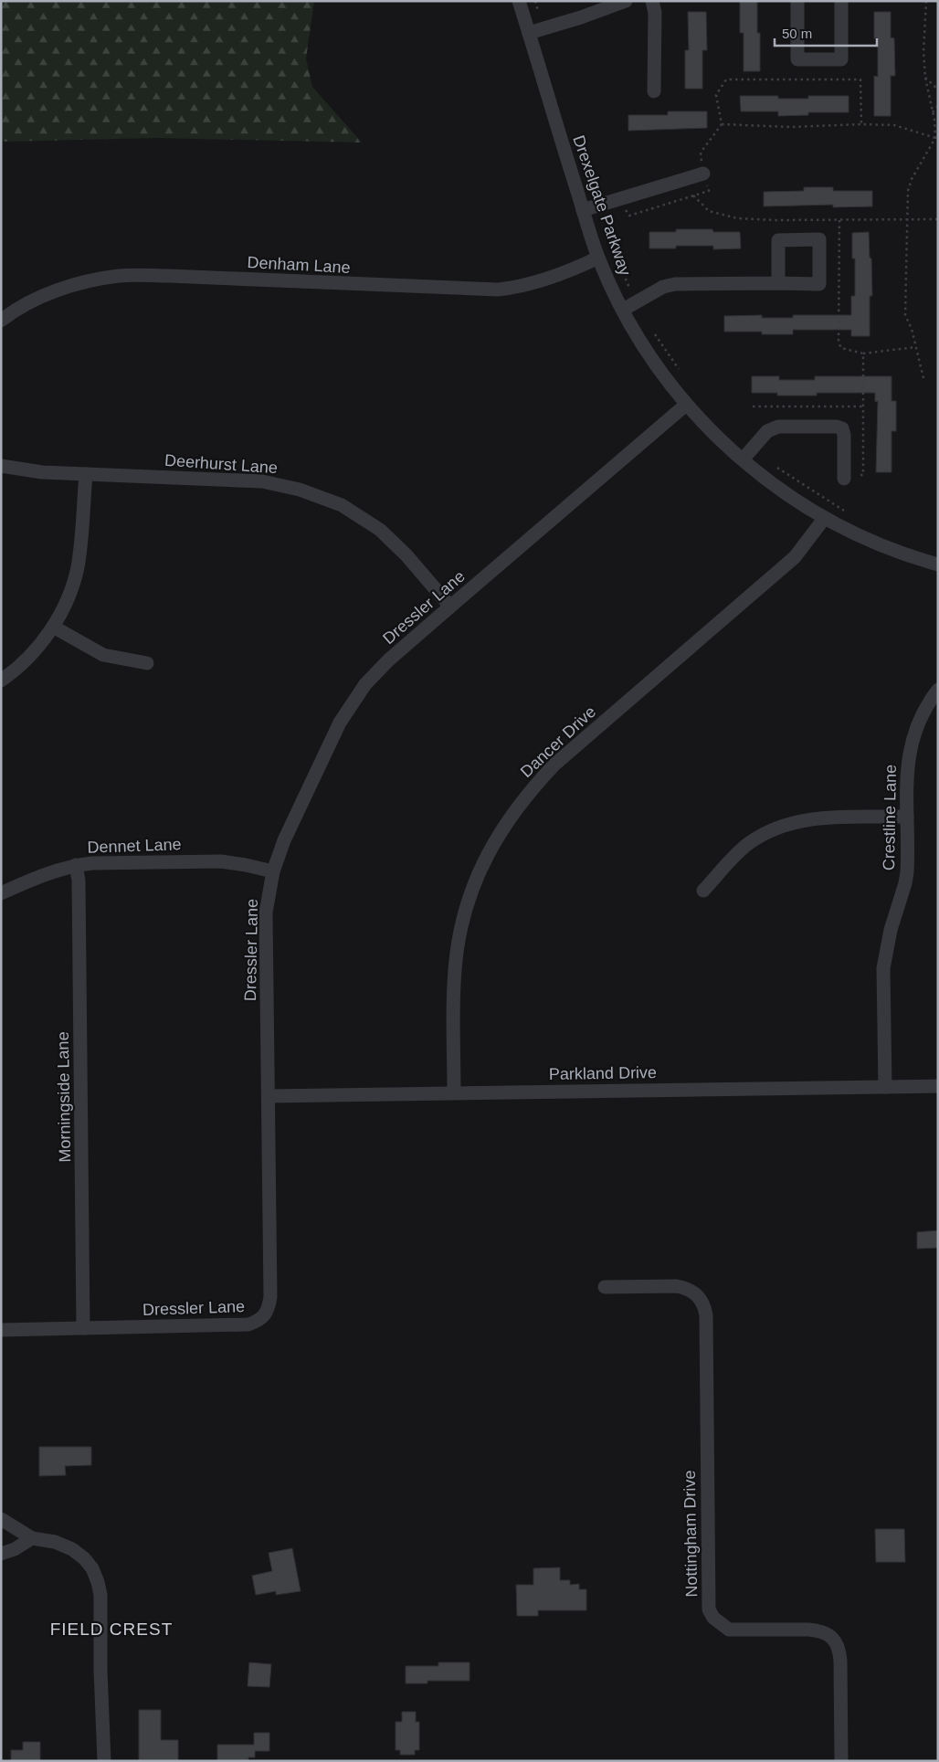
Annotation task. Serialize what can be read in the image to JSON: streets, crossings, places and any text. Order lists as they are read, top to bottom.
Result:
{
  "streets": {
    "street": [
      "Drexelgate Parkway",
      "Denham Lane",
      "Deerhurst Lane",
      "Dressler Lane",
      "Dancer Drive",
      "Crestline Lane",
      "Dennet Lane",
      "Parkland Drive",
      "Morningside Lane",
      "Nottingham Drive"
    ]
  },
  "crossings": [
    ["Drexelgate Parkway", "Denham Lane"],
    ["Drexelgate Parkway", "Dressler Lane"],
    ["Drexelgate Parkway", "Dancer Drive"],
    ["Deerhurst Lane", "Dressler Lane"],
    ["Dressler Lane", "Dennet Lane"],
    ["Dressler Lane", "Parkland Drive"],
    ["Dressler Lane", "Morningside Lane"],
    ["Dancer Drive", "Parkland Drive"],
    ["Crestline Lane", "Parkland Drive"],
    ["Dennet Lane", "Morningside Lane"]
  ],
  "districts": ["FIELD CREST"],
  "scale_bar": "50 m"
}
